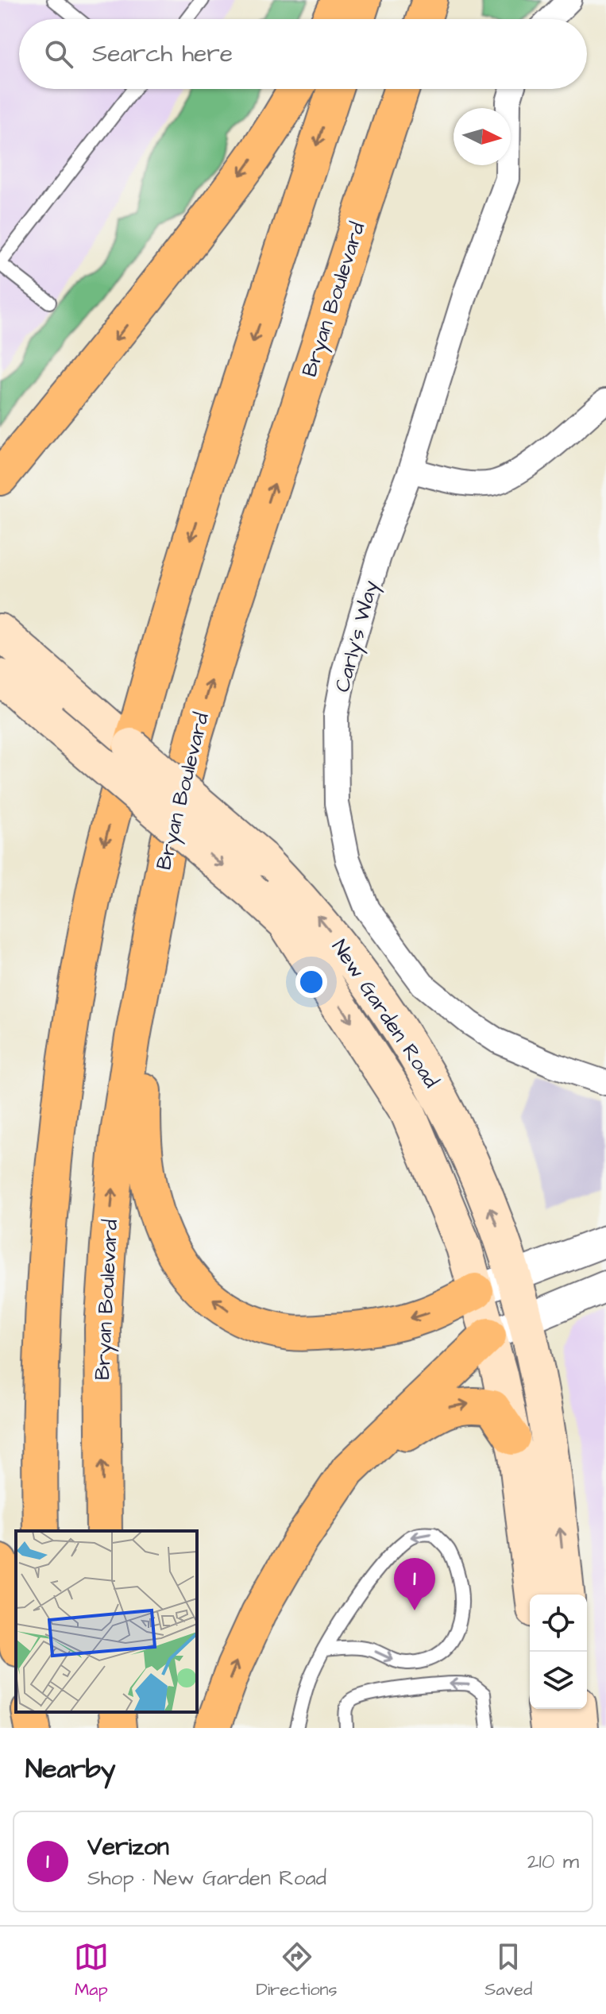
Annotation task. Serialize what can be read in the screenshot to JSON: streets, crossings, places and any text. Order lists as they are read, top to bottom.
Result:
{
  "streets": {
    "highway": ["Bryan Boulevard"],
    "main road": ["New Garden Road"],
    "street": ["Carly's Way"]
  },
  "north": "right",
  "page": {
    "search": "Search here",
    "pins": "1",
    "heading": "Nearby",
    "list": [
      {
        "mark": "1",
        "name": "Verizon",
        "note": "Shop · New Garden Road",
        "value": "210 m"
      }
    ],
    "nav": ["Map", "Directions", "Saved"]
  }
}
